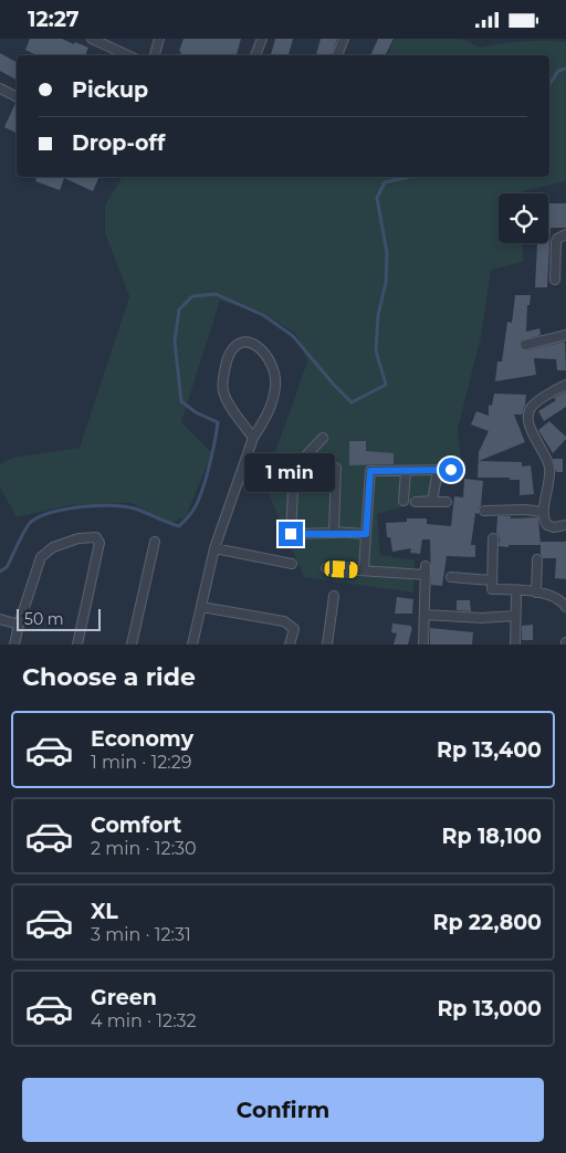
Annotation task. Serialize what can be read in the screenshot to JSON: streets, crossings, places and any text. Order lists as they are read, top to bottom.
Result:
{
  "scale_bar": "50 m",
  "page": {
    "status": "12:27",
    "banner": ["Pickup", "Drop-off"],
    "bubble": "1 min",
    "scale": "50 m",
    "heading": "Choose a ride",
    "list": [
      {
        "name": "Economy",
        "note": "1 min · 12:29",
        "value": "Rp 13,400"
      },
      {
        "name": "Comfort",
        "note": "2 min · 12:30",
        "value": "Rp 18,100"
      },
      {
        "name": "XL",
        "note": "3 min · 12:31",
        "value": "Rp 22,800"
      },
      {
        "name": "Green",
        "note": "4 min · 12:32",
        "value": "Rp 13,000"
      }
    ],
    "buttons": "Confirm"
  }
}
